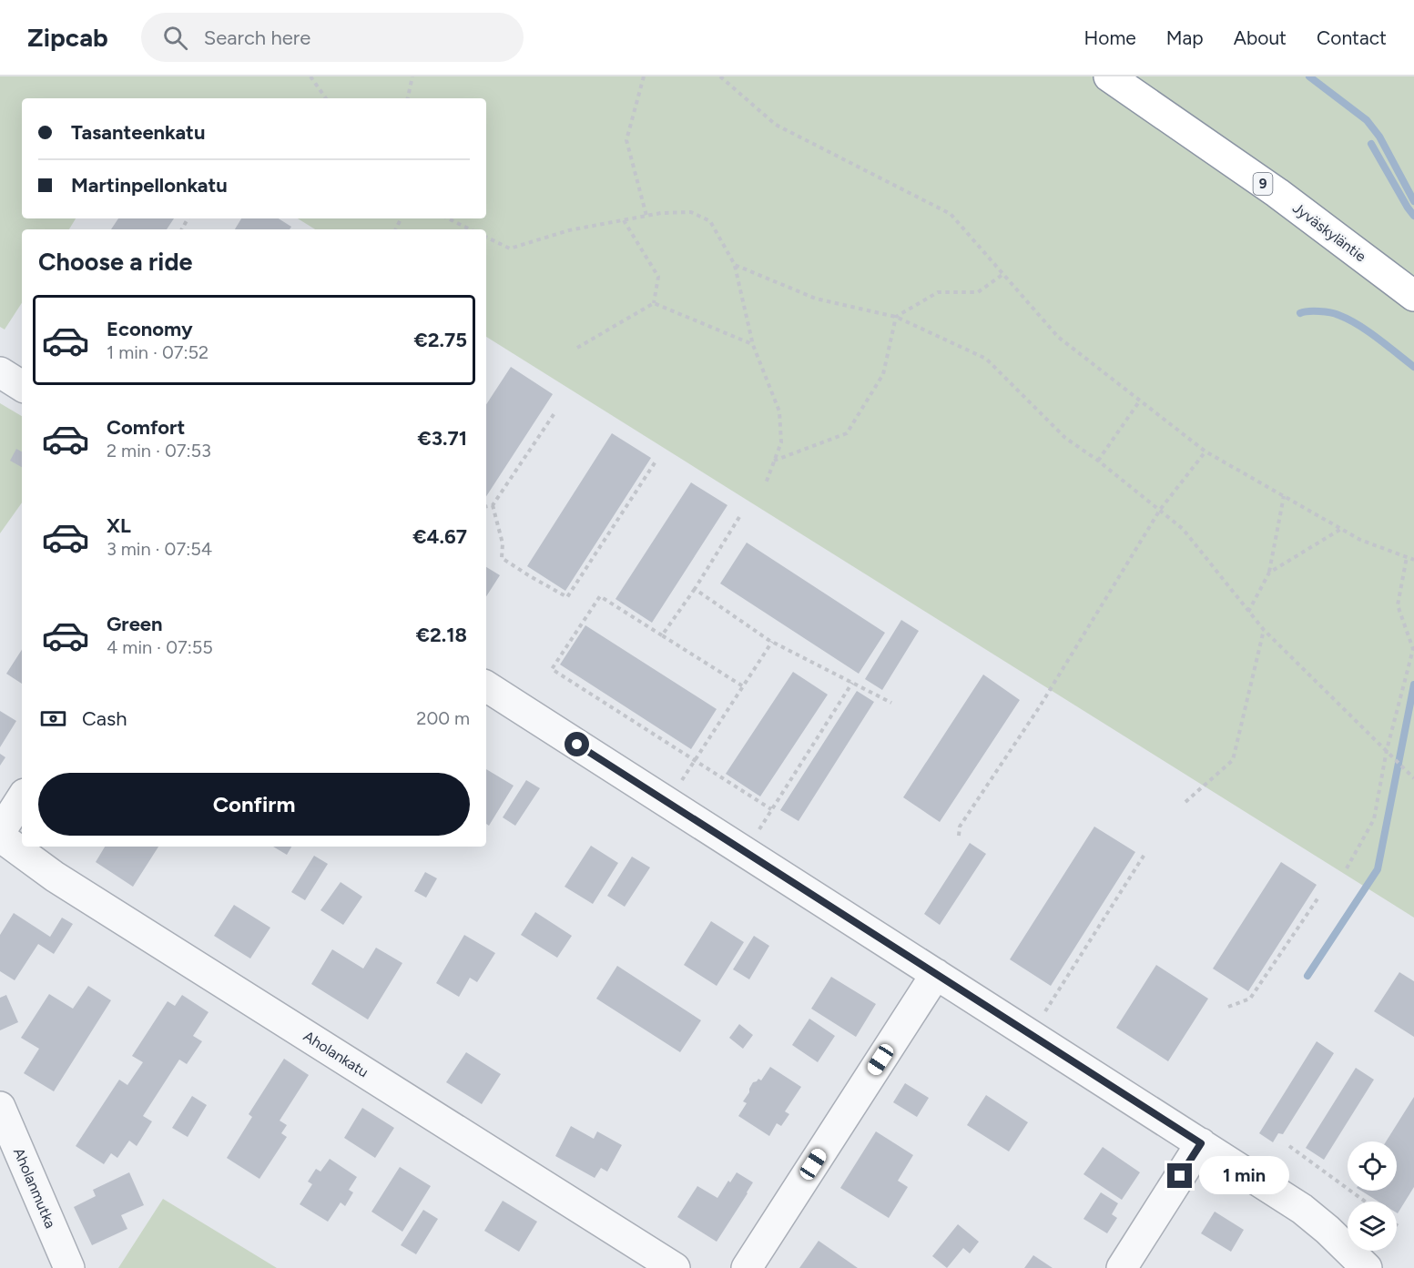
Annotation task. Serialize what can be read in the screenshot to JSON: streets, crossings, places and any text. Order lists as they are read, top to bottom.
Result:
{
  "streets": {
    "highway": ["9", "Jyväskyläntie"],
    "street": ["Aholankatu", "Aholanmutka"]
  },
  "page": {
    "header": "Zipcab",
    "search": "Search here",
    "nav": [
      "Home",
      "Map",
      "About",
      "Contact"
    ],
    "banner": ["Tasanteenkatu", "Martinpellonkatu"],
    "heading": "Choose a ride",
    "list": [
      {
        "name": "Economy",
        "note": "1 min · 07:52",
        "value": "€2.75"
      },
      {
        "name": "Comfort",
        "note": "2 min · 07:53",
        "value": "€3.71"
      },
      {
        "name": "XL",
        "note": "3 min · 07:54",
        "value": "€4.67"
      },
      {
        "name": "Green",
        "note": "4 min · 07:55",
        "value": "€2.18"
      }
    ],
    "pay": ["Cash", "200 m"],
    "buttons": "Confirm",
    "bubble": "1 min"
  }
}
